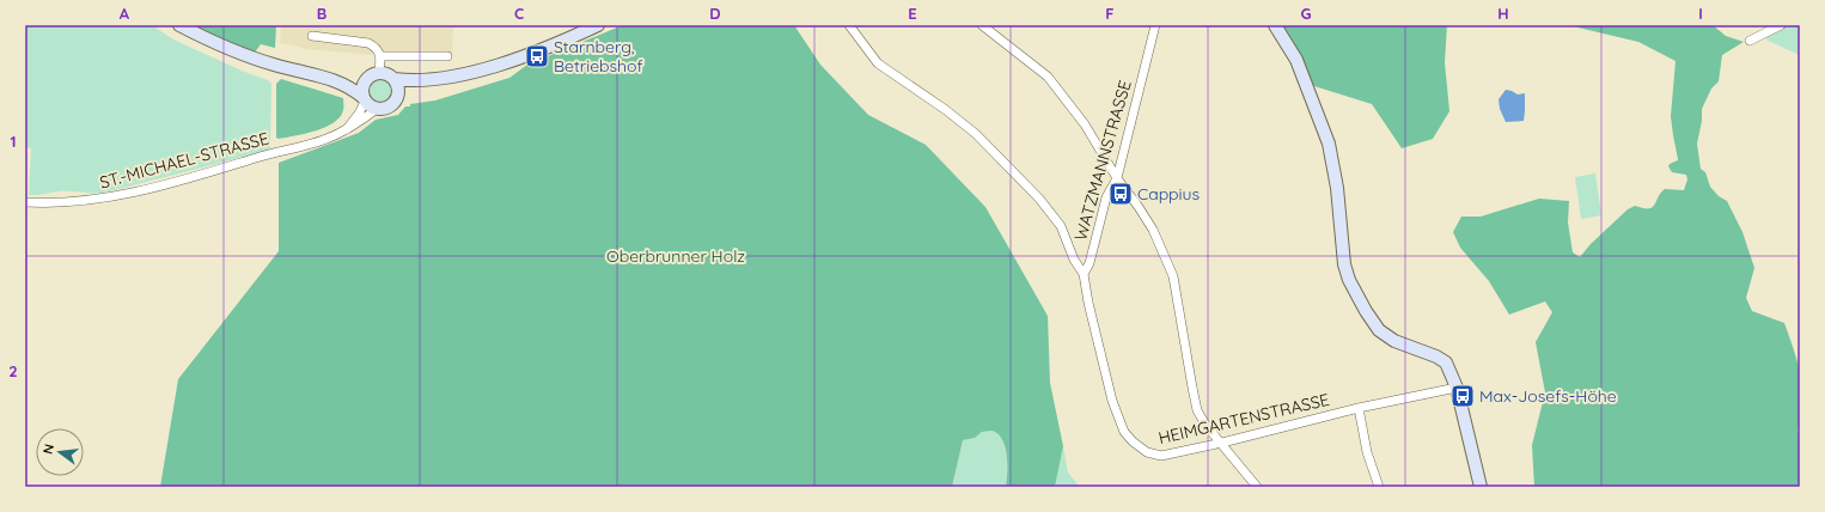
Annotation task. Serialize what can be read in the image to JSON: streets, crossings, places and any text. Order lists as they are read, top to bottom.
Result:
{
  "streets": {
    "street": ["ST.-MICHAEL-STRASSE", "WATZMANNSTRASSE", "HEIMGARTENSTRASSE"]
  },
  "crossings": [
    ["WATZMANNSTRASSE", "HEIMGARTENSTRASSE"]
  ],
  "parks": ["Oberbrunner Holz"],
  "places": {
    "bus stop": ["Starnberg, Betriebshof", "Cappius", "Max-Josefs-Höhe"]
  },
  "north": "left",
  "grid": {
    "columns": [
      "A",
      "B",
      "C",
      "D",
      "E",
      "F",
      "G",
      "H",
      "I"
    ],
    "rows": ["1", "2"]
  }
}
